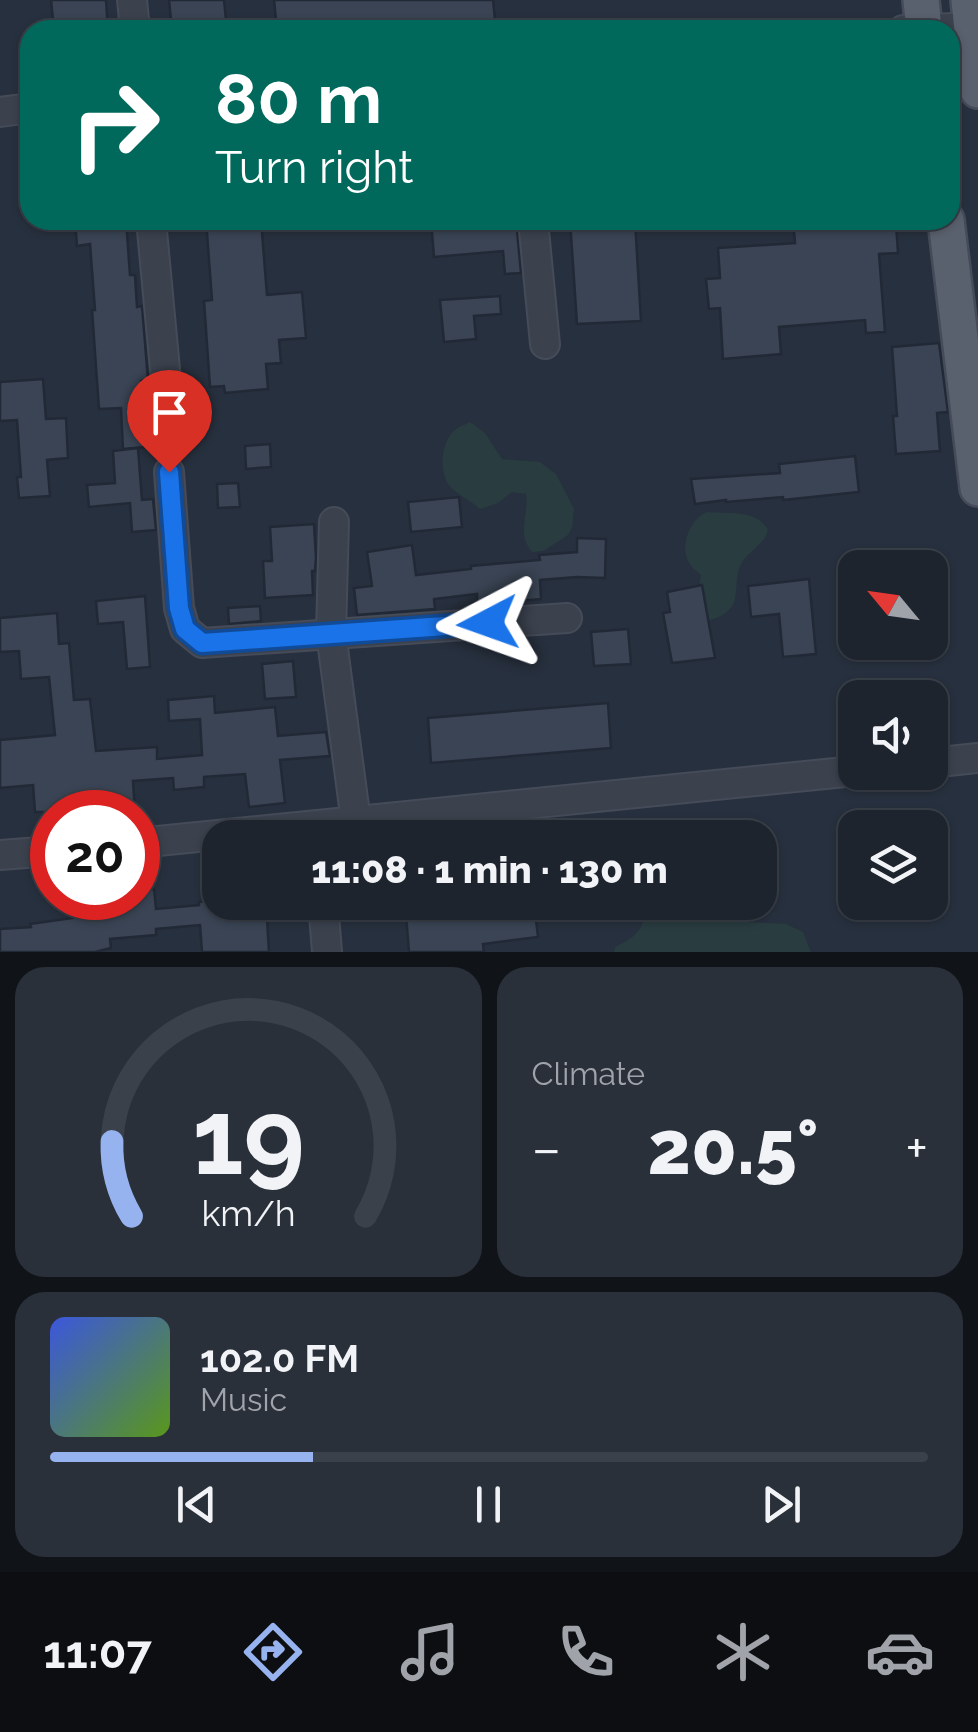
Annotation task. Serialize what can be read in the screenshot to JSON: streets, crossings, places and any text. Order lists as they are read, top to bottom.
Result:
{
  "north": "top left",
  "page": {
    "turn": ["80 m", "Turn right"],
    "limit": "20",
    "trip": "11:08 · 1 min · 130 m",
    "tile": "Climate",
    "heat": ["−", "20.5°", "+"],
    "song": ["102.0 FM", "Music"],
    "tabs": "11:07",
    "gauge": ["19", "km/h"]
  }
}
